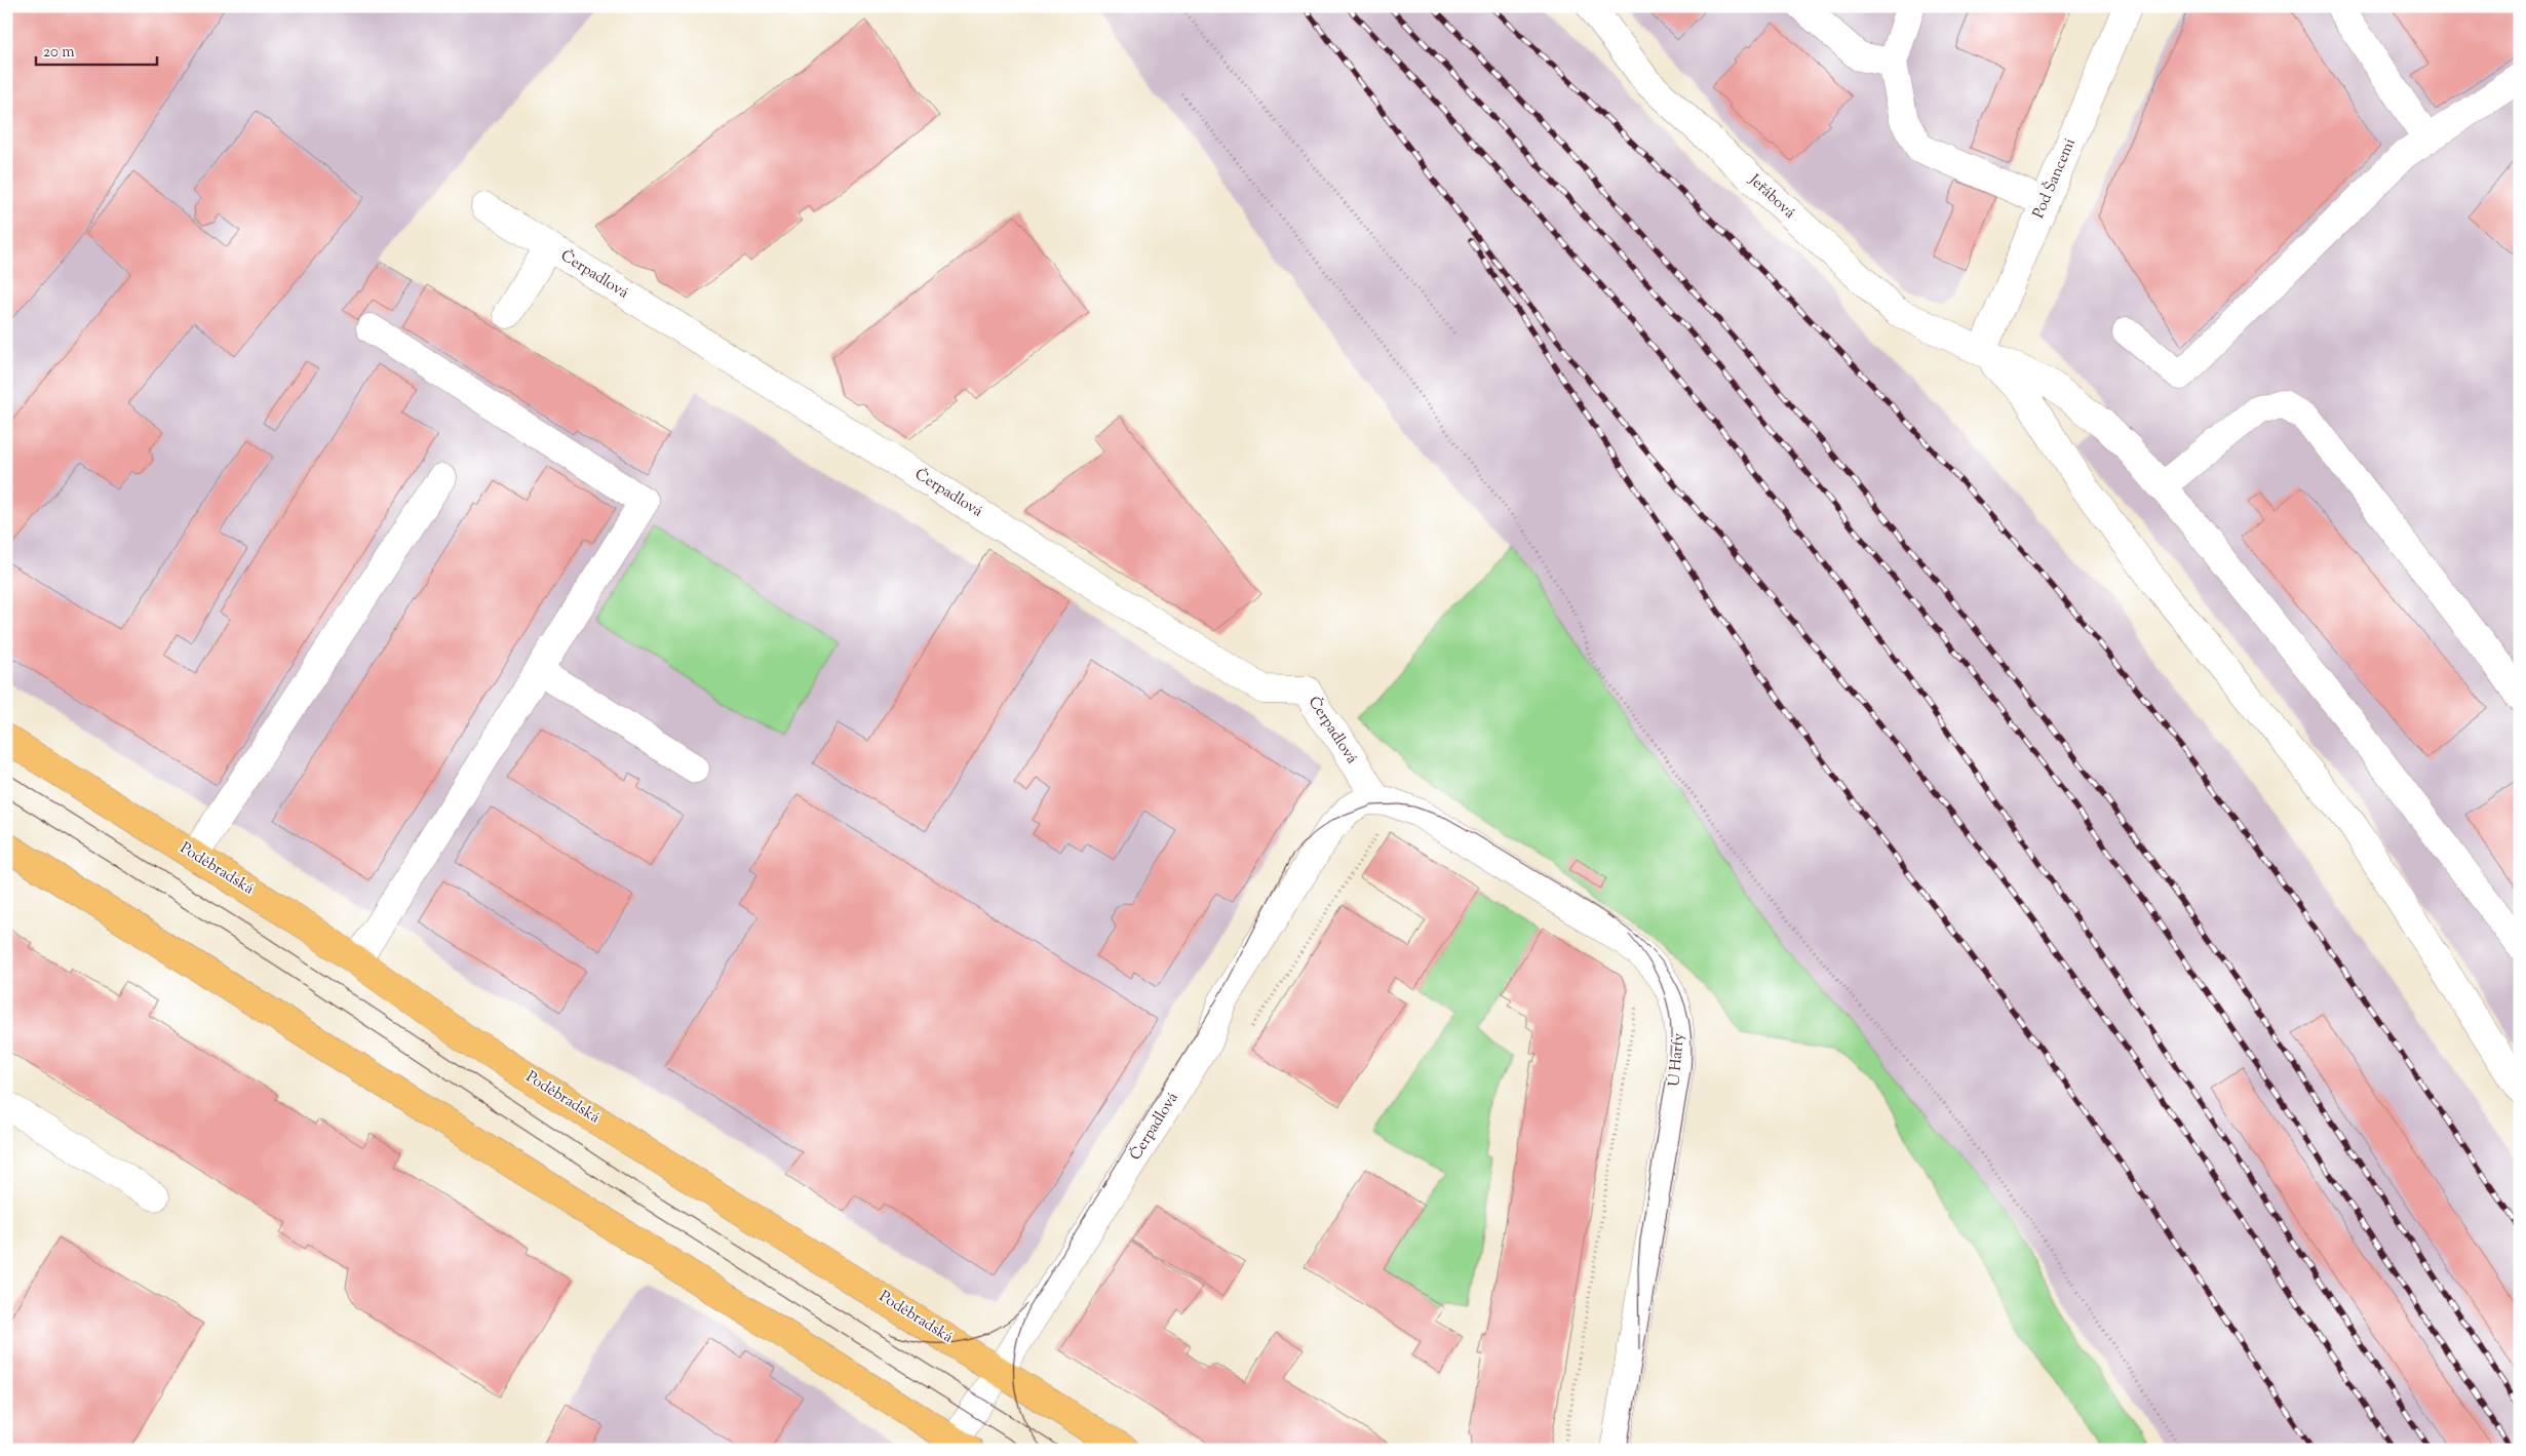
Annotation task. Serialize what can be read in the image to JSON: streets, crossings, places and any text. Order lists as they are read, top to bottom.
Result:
{
  "streets": {
    "main road": ["Poděbradská"],
    "street": [
      "Pod Šancemi",
      "Jeřábová",
      "Čerpadlová",
      "U Harfy"
    ]
  },
  "crossings": [
    ["Pod Šancemi", "Jeřábová"],
    ["Čerpadlová", "Poděbradská"],
    ["Čerpadlová", "U Harfy"]
  ],
  "scale_bar": "20 m"
}
